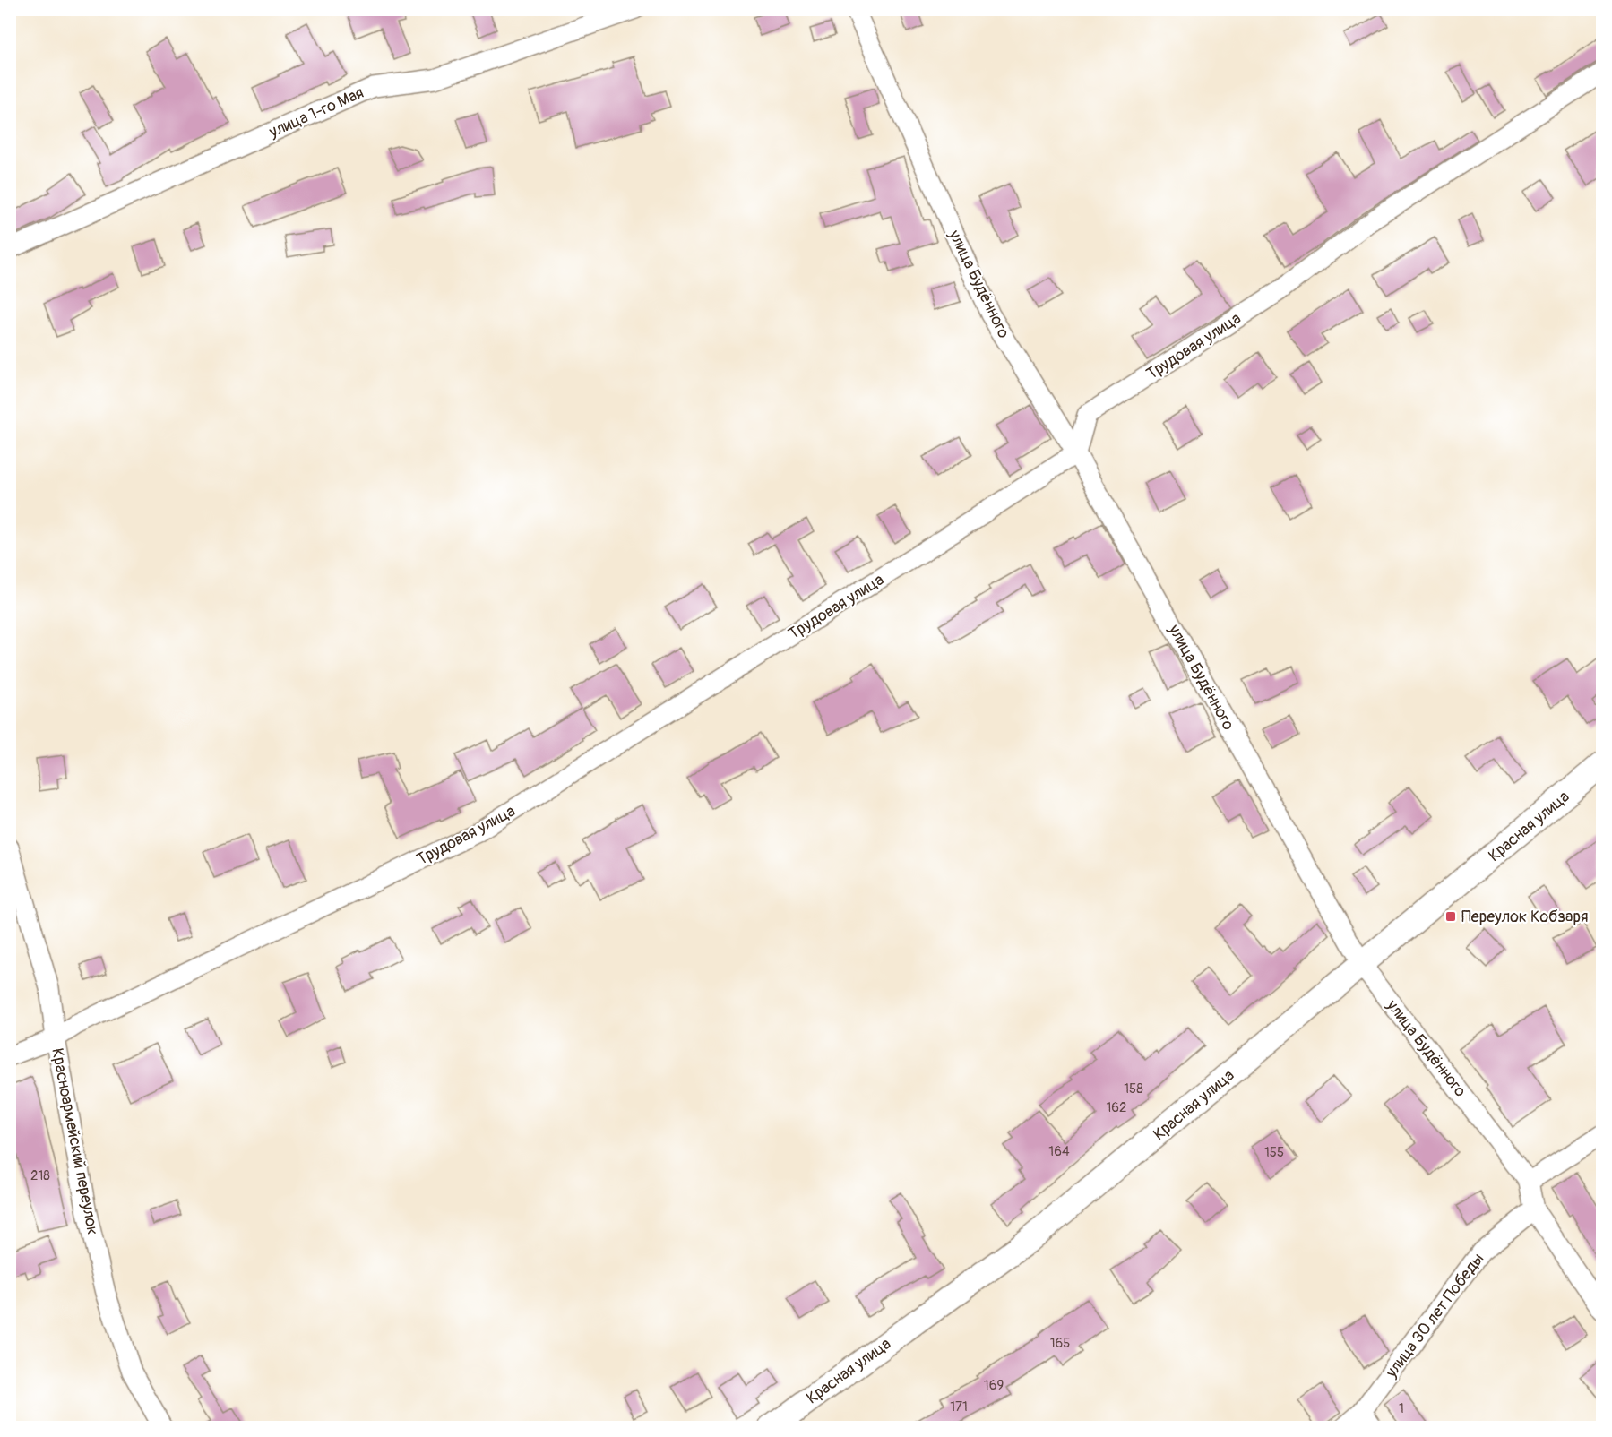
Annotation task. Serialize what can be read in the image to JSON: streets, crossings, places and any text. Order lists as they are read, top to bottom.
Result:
{
  "streets": {
    "main road": ["Красная улица"],
    "street": [
      "улица 1-го Мая",
      "улица Будённого",
      "Трудовая улица",
      "Красноармейский переулок",
      "улица 30 лет Победы"
    ]
  },
  "crossings": [
    ["улица Будённого", "Трудовая улица"],
    ["улица Будённого", "Красная улица"],
    ["улица Будённого", "улица 30 лет Победы"],
    ["Трудовая улица", "Красноармейский переулок"]
  ],
  "places": {
    "transit": ["Переулок Кобзаря"]
  },
  "house_numbers": [
    "158",
    "162",
    "164",
    "155",
    "218",
    "165",
    "169",
    "171",
    "1"
  ]
}
